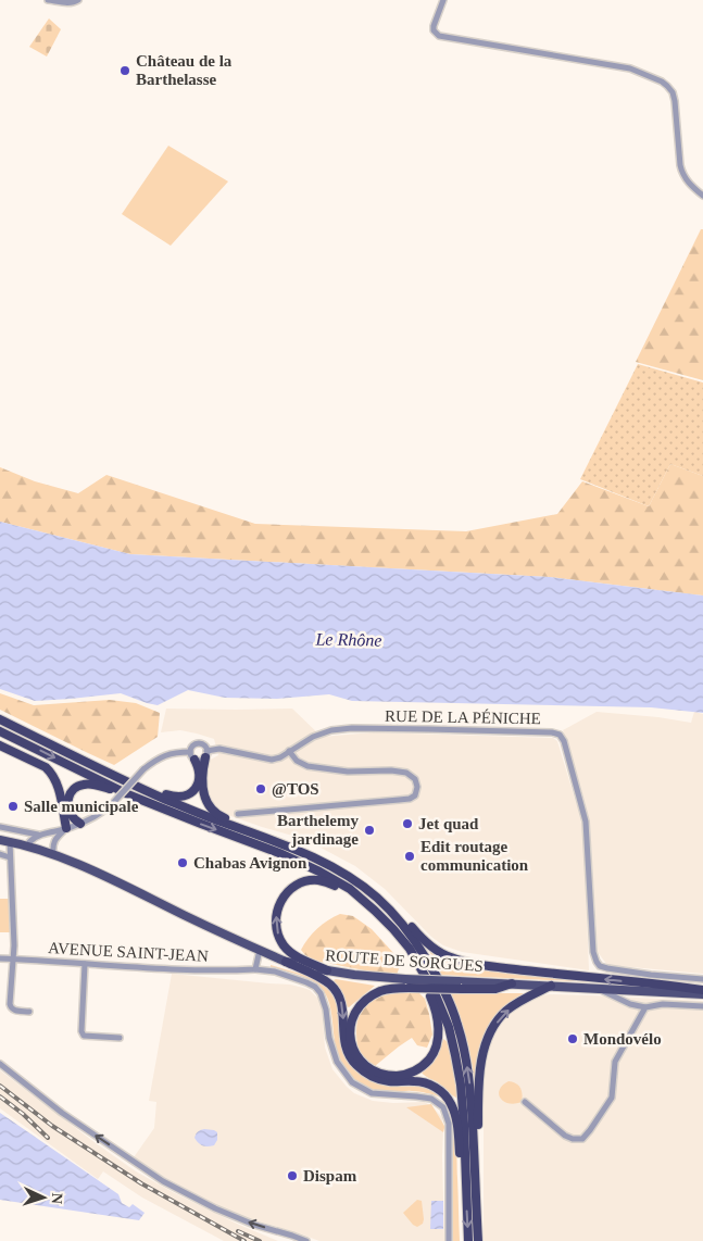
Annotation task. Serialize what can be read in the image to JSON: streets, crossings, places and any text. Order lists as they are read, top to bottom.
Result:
{
  "streets": {
    "main road": ["ROUTE DE SORGUES"],
    "street": ["RUE DE LA PÉNICHE", "AVENUE SAINT-JEAN"]
  },
  "water": ["Le Rhône"],
  "places": [
    "Château de la Barthelasse",
    "@TOS",
    "Salle municipale",
    "Jet quad",
    "Barthelemy jardinage",
    "Edit routage communication",
    "Chabas Avignon",
    "Mondovélo",
    "Dispam"
  ],
  "north": "right"
}
